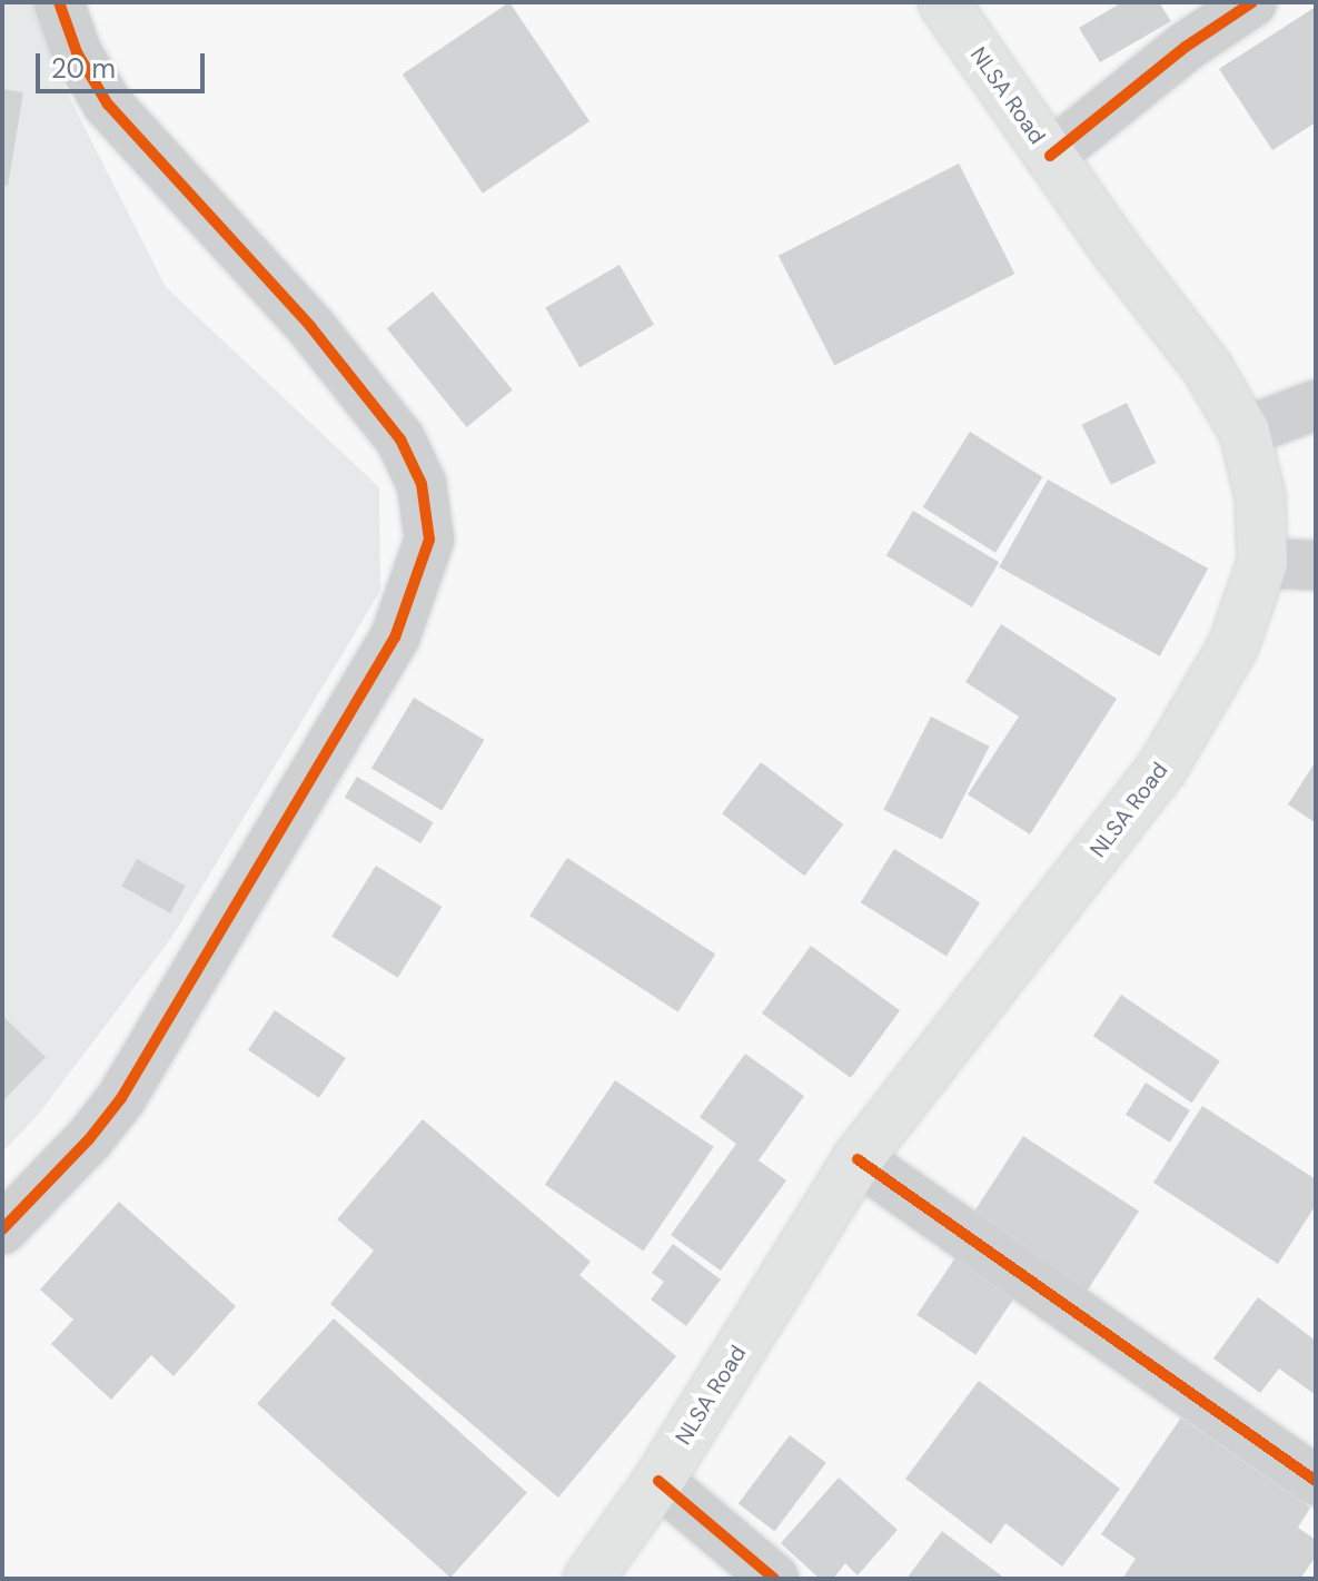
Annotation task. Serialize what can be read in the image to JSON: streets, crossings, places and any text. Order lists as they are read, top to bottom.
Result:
{
  "streets": {
    "main road": ["NLSA Road"]
  },
  "scale_bar": "20 m"
}
